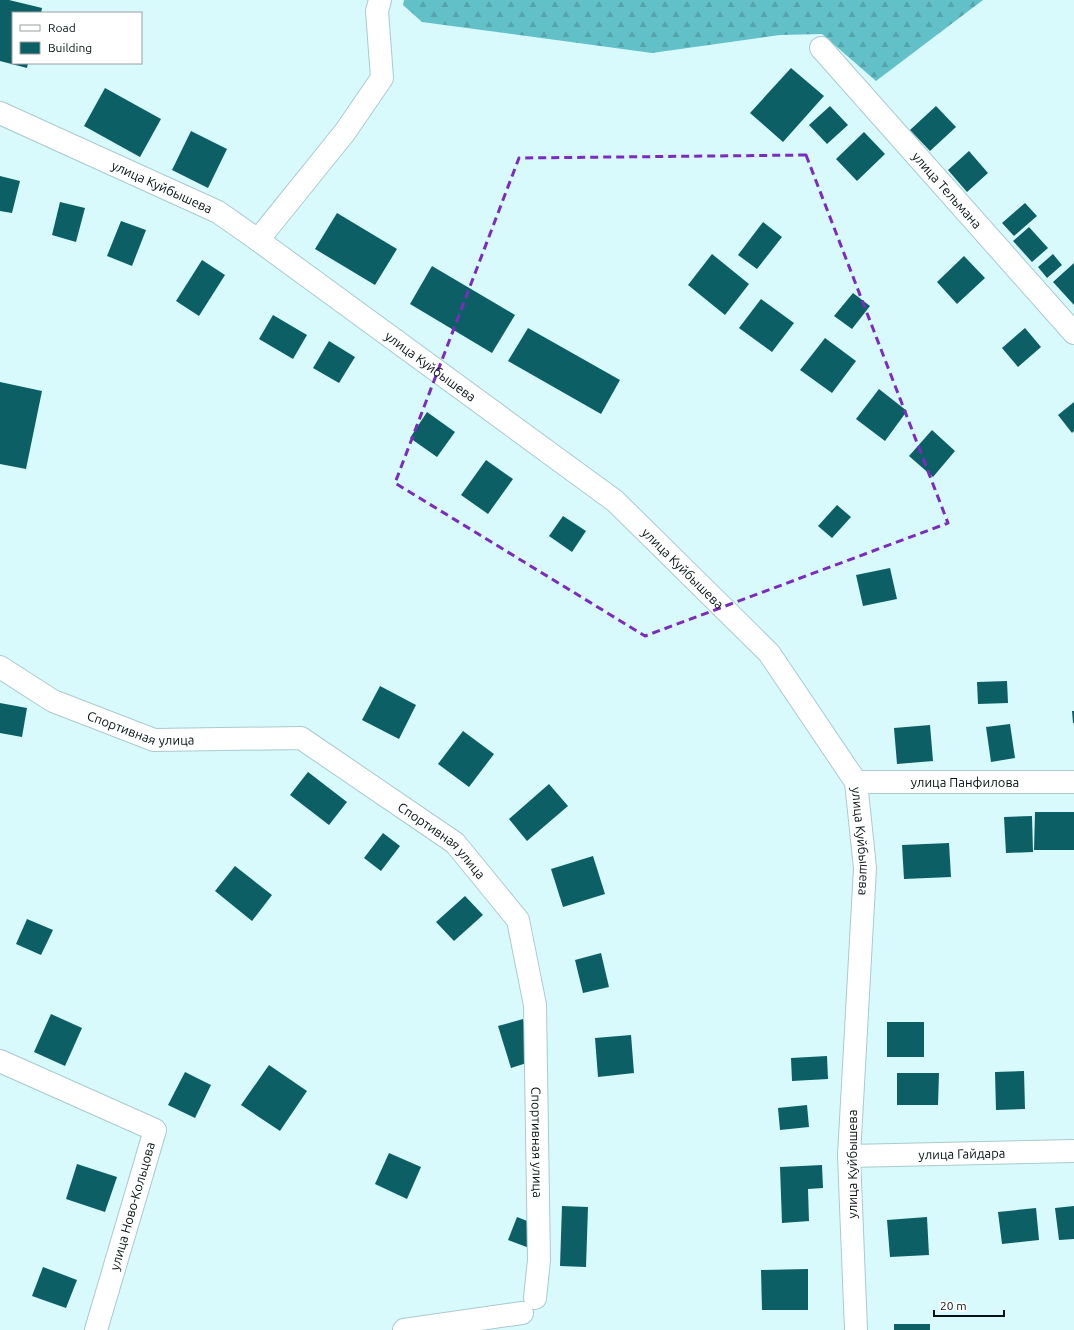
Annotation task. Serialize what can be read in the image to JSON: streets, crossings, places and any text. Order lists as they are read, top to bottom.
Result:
{
  "streets": {
    "street": [
      "улица Куйбышева",
      "улица Тельмана",
      "Спортивная улица",
      "улица Панфилова",
      "улица Гайдара",
      "улица Ново-Кольцова"
    ]
  },
  "crossings": [
    ["улица Куйбышева", "улица Панфилова"],
    ["улица Куйбышева", "улица Гайдара"]
  ],
  "legend": ["Road", "Building"],
  "scale_bar": "20 m"
}
